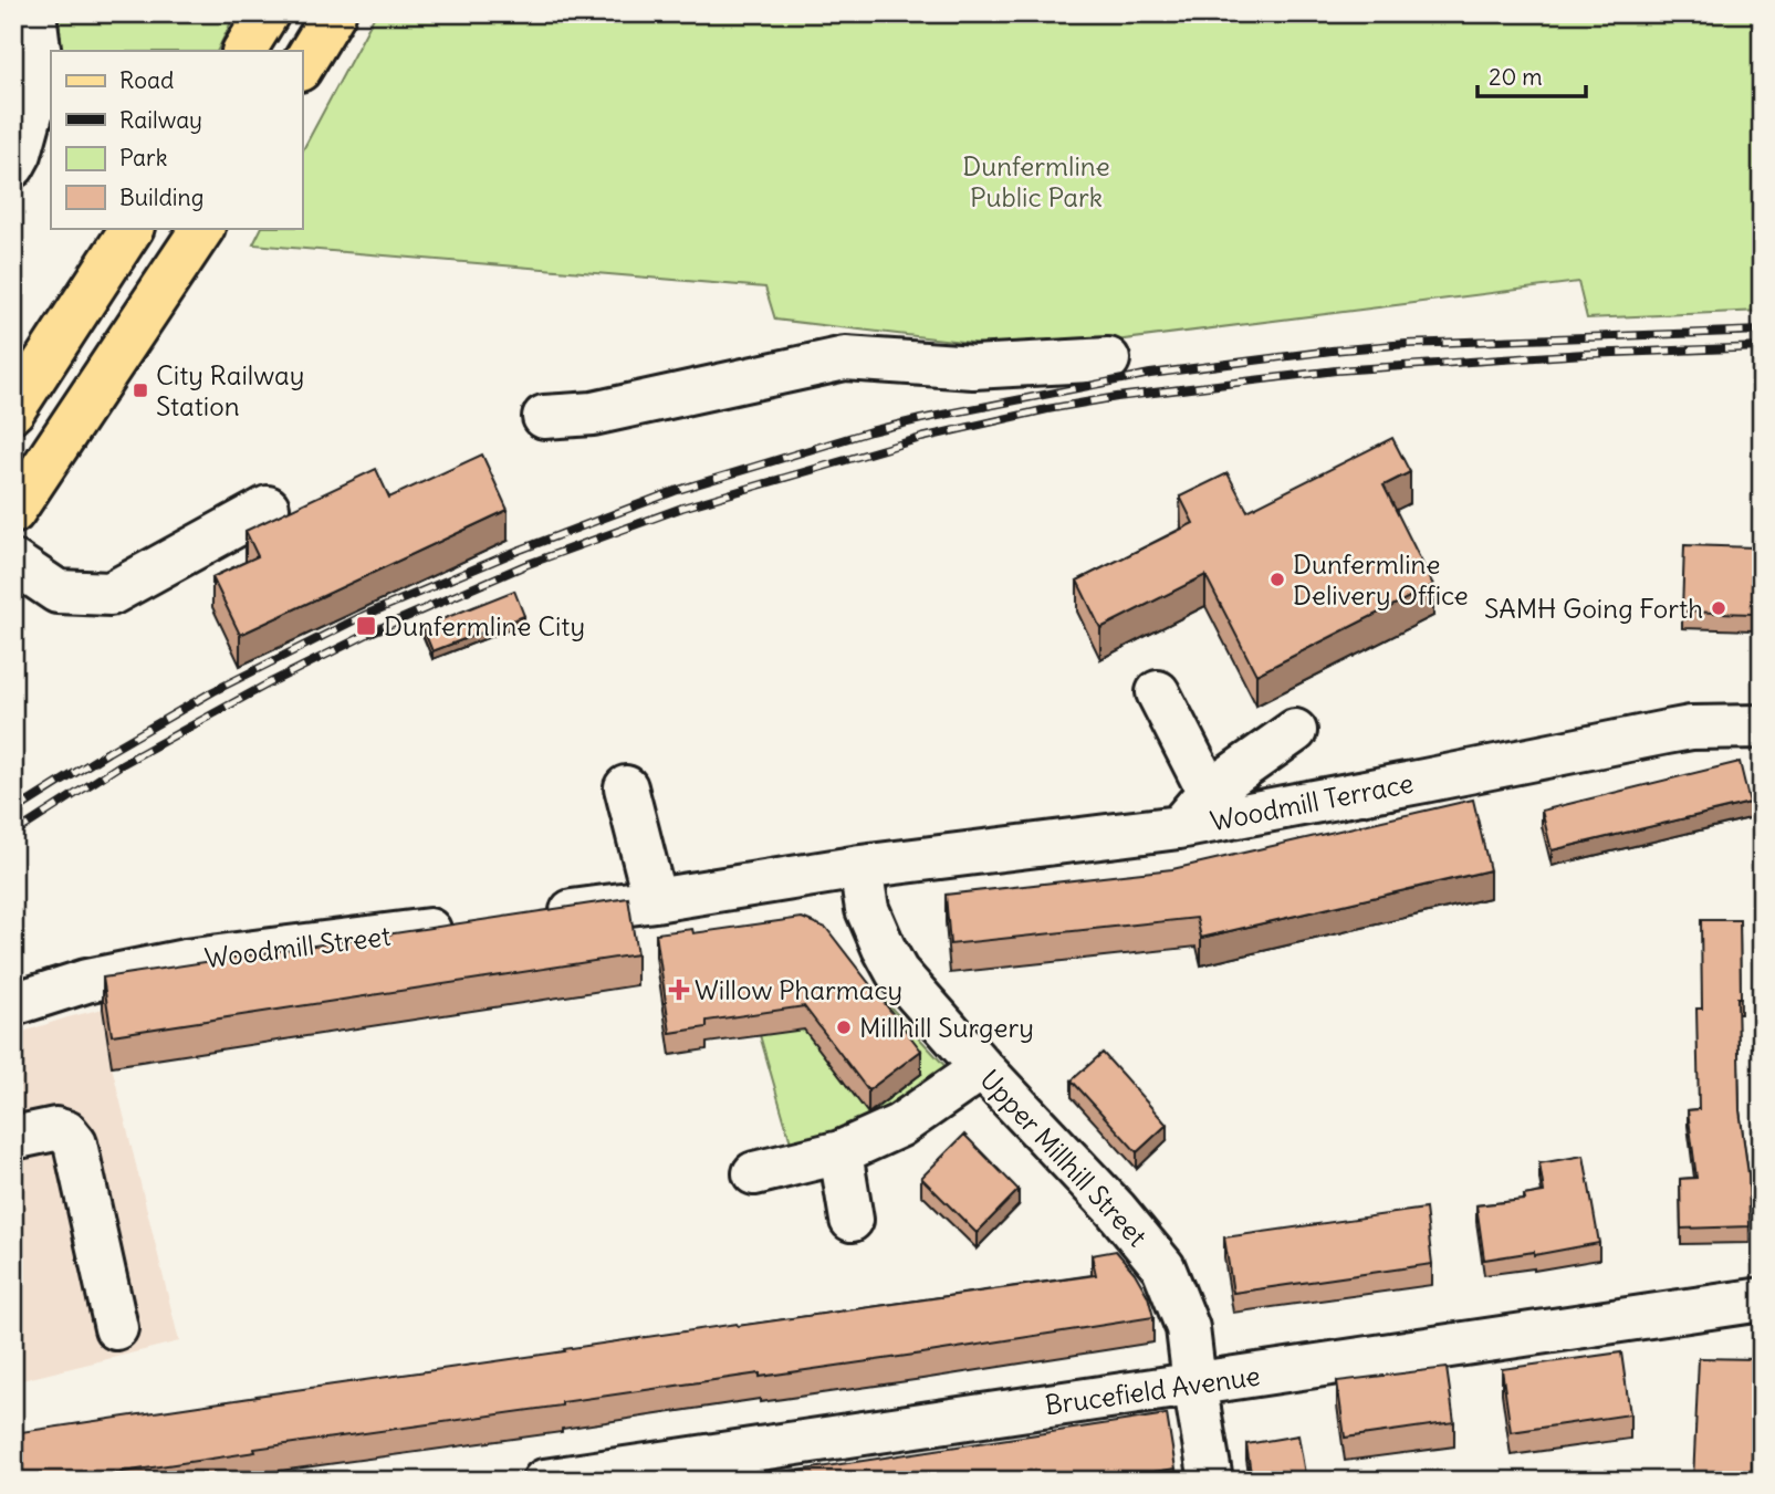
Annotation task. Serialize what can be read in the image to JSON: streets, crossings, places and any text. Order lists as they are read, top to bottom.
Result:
{
  "streets": {
    "street": [
      "Woodmill Terrace",
      "Woodmill Street",
      "Upper Millhill Street",
      "Brucefield Avenue"
    ]
  },
  "crossings": [
    ["Woodmill Terrace", "Upper Millhill Street"],
    ["Upper Millhill Street", "Brucefield Avenue"]
  ],
  "parks": ["Dunfermline Public Park"],
  "places": {
    "transit": ["City Railway Station", "Dunfermline City"],
    "other": ["Dunfermline Delivery Office", "SAMH Going Forth", "Millhill Surgery"],
    "health": ["Willow Pharmacy"]
  },
  "legend": [
    "Road",
    "Railway",
    "Park",
    "Building"
  ],
  "scale_bar": "20 m"
}
